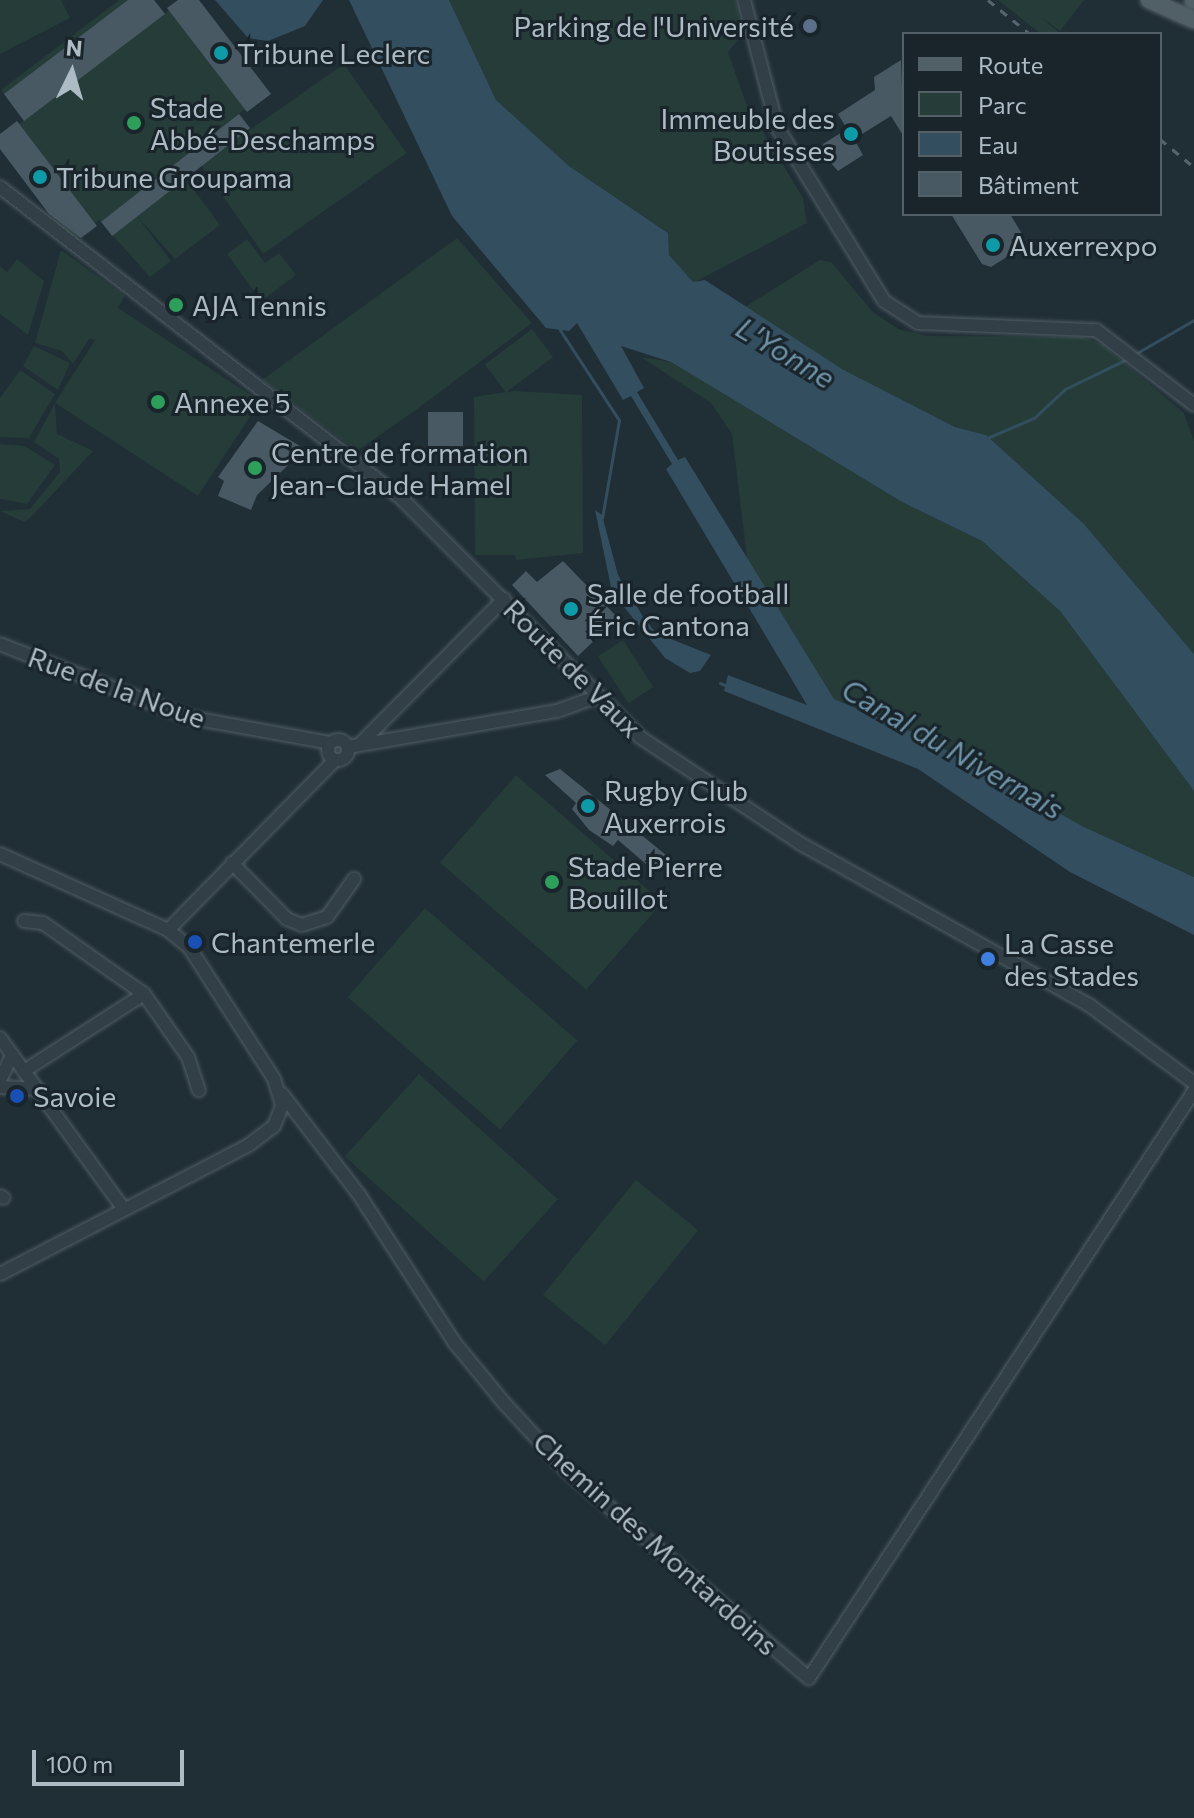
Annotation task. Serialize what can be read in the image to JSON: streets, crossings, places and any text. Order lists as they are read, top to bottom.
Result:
{
  "streets": {
    "street": ["Route de Vaux", "Rue de la Noue", "Chemin des Montardoins"]
  },
  "water": ["L'Yonne", "Canal du Nivernais"],
  "places": [
    "Parking de l'Université",
    "Tribune Leclerc",
    "Stade Abbé-Deschamps",
    "Immeuble des Boutisses",
    "Tribune Groupama",
    "Auxerrexpo",
    "AJA Tennis",
    "Annexe 5",
    "Centre de formation Jean-Claude Hamel",
    "Salle de football Éric Cantona",
    "Rugby Club Auxerrois",
    "Stade Pierre Bouillot",
    "Chantemerle",
    "La Casse des Stades",
    "Savoie"
  ],
  "legend": [
    "Route",
    "Parc",
    "Eau",
    "Bâtiment"
  ],
  "scale_bar": "100 m",
  "north": "top"
}
